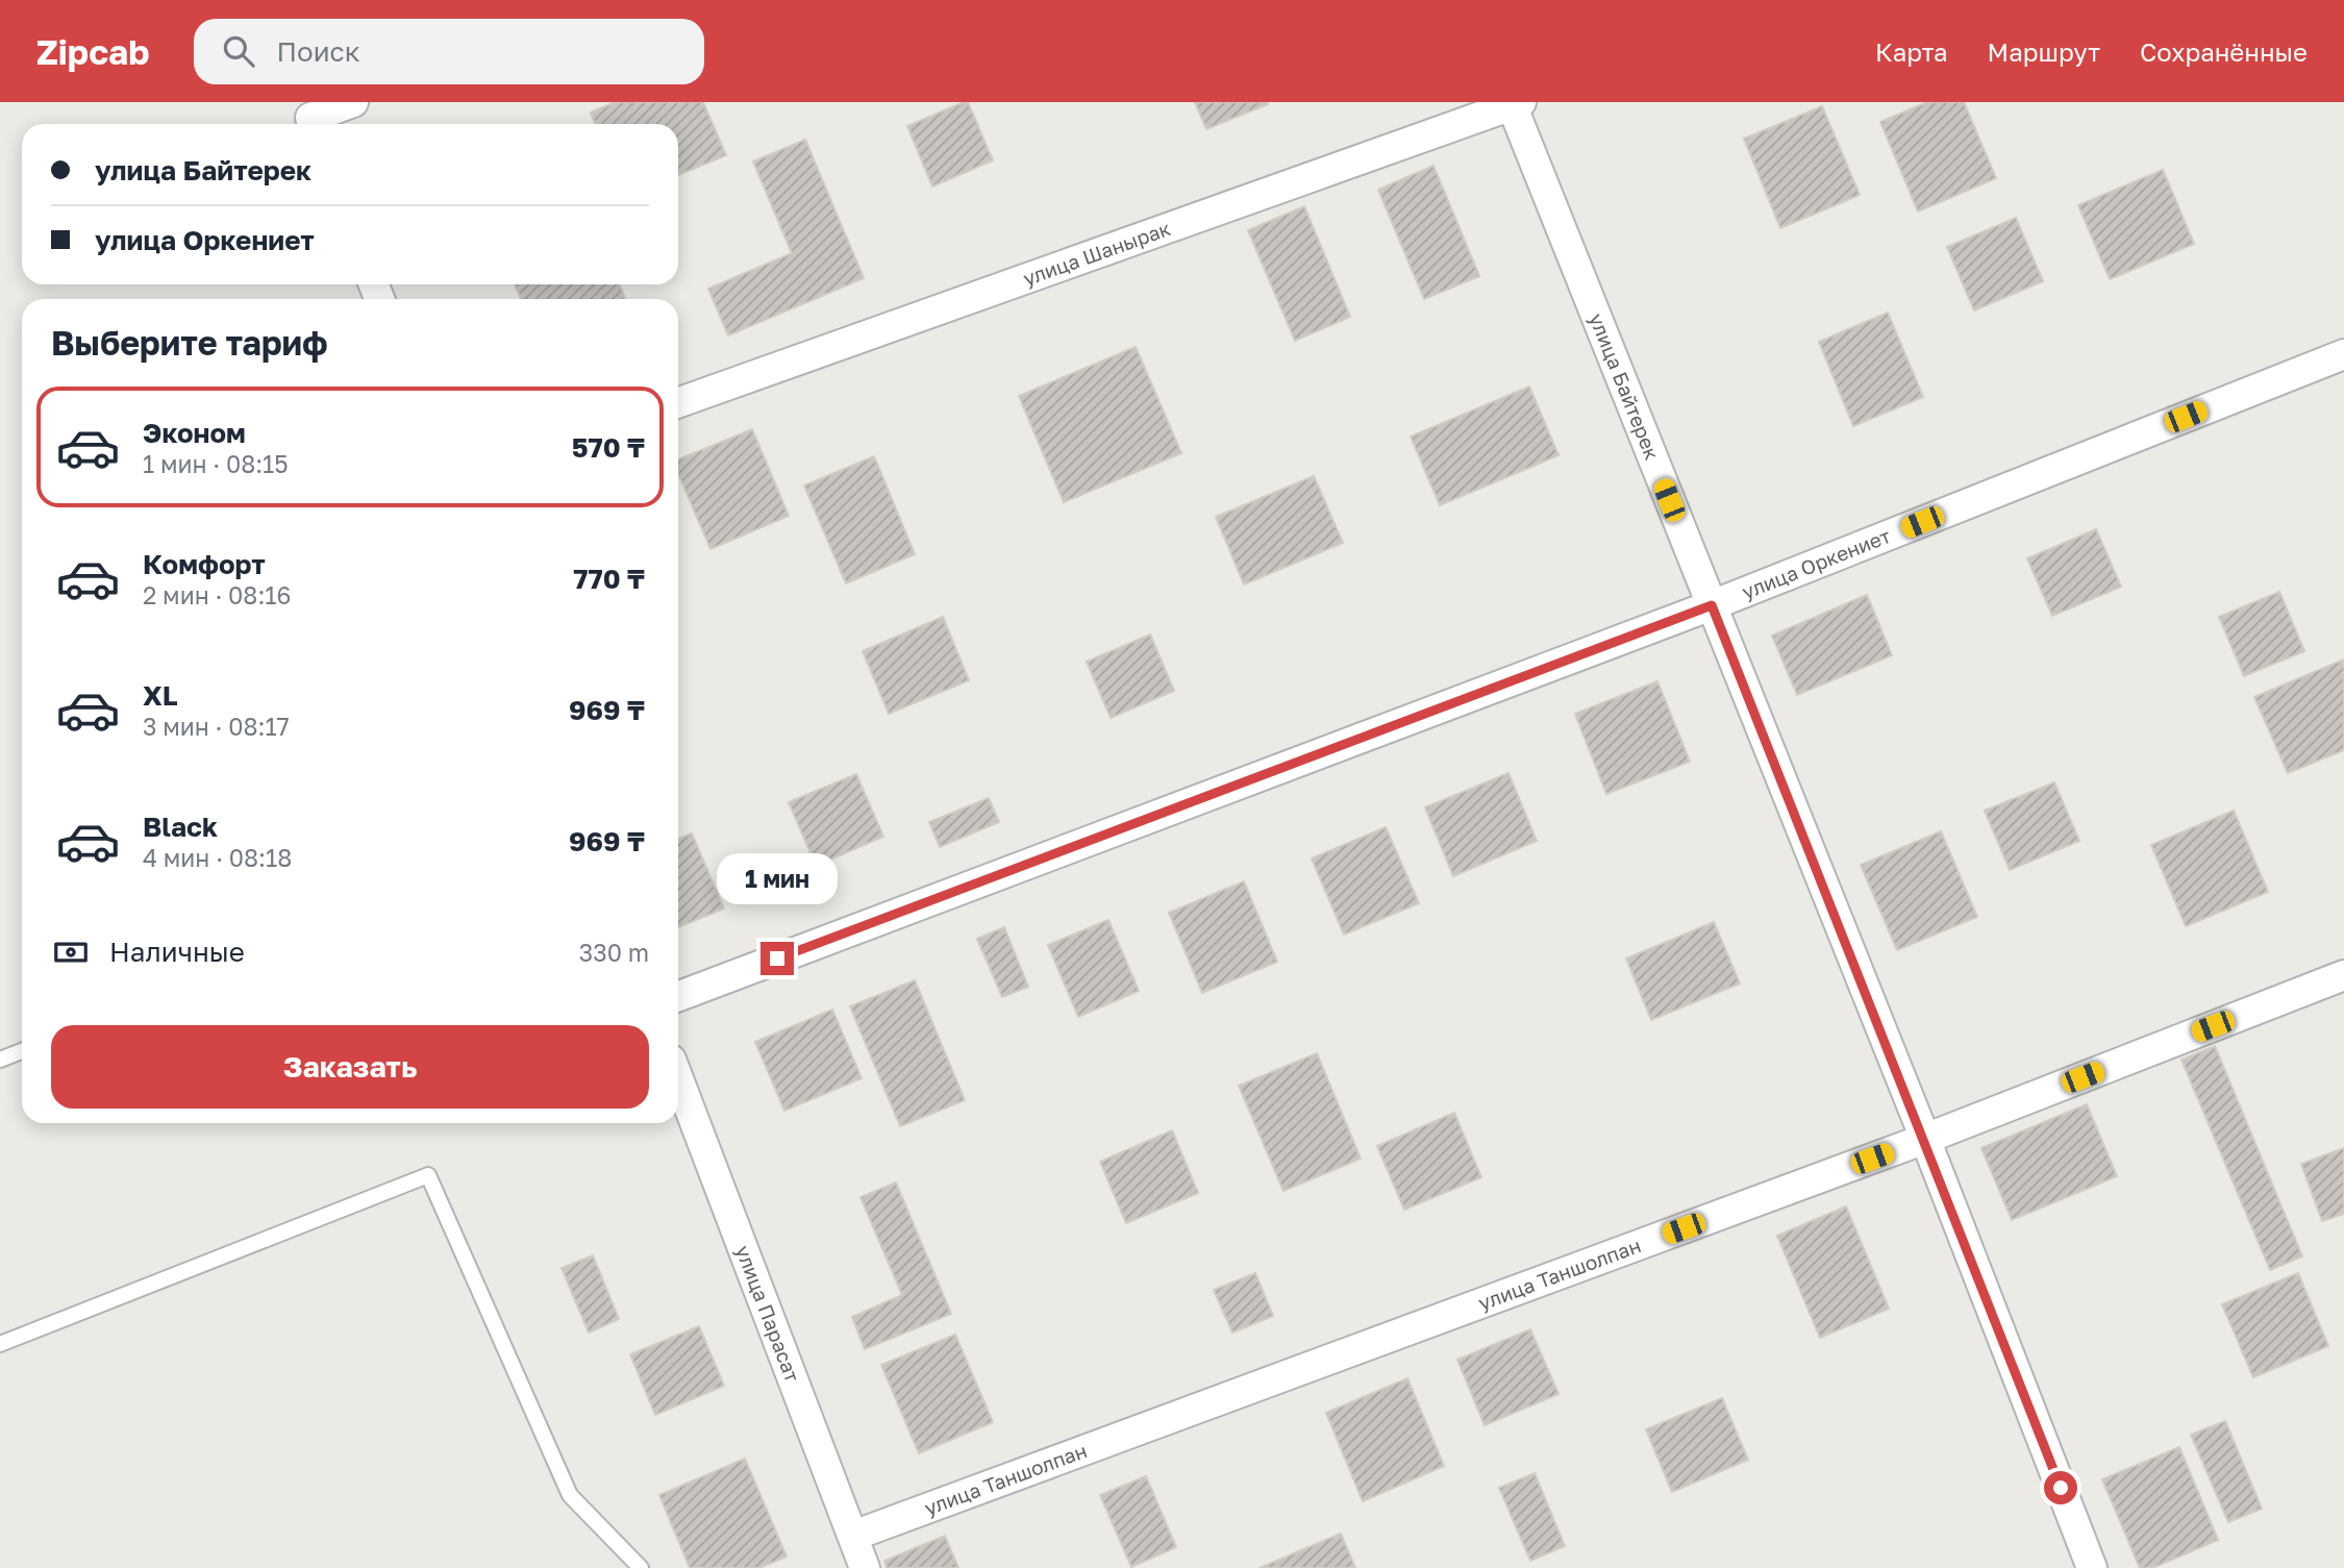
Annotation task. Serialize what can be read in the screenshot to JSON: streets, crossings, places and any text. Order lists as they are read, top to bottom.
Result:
{
  "streets": {
    "street": [
      "улица Шанырак",
      "улица Байтерек",
      "улица Оркениет",
      "улица Таншолпан",
      "улица Парасат"
    ]
  },
  "crossings": [
    ["улица Шанырак", "улица Байтерек"],
    ["улица Байтерек", "улица Оркениет"],
    ["улица Байтерек", "улица Таншолпан"],
    ["улица Таншолпан", "улица Парасат"]
  ],
  "page": {
    "header": "Zipcab",
    "search": "Поиск",
    "nav": ["Карта", "Маршрут", "Сохранённые"],
    "banner": ["улица Байтерек", "улица Оркениет"],
    "heading": "Выберите тариф",
    "list": [
      {
        "name": "Эконом",
        "note": "1 мин · 08:15",
        "value": "570 ₸"
      },
      {
        "name": "Комфорт",
        "note": "2 мин · 08:16",
        "value": "770 ₸"
      },
      {
        "name": "XL",
        "note": "3 мин · 08:17",
        "value": "969 ₸"
      },
      {
        "name": "Black",
        "note": "4 мин · 08:18",
        "value": "969 ₸"
      }
    ],
    "bubble": "1 мин",
    "pay": ["Наличные", "330 m"],
    "buttons": "Заказать"
  }
}
